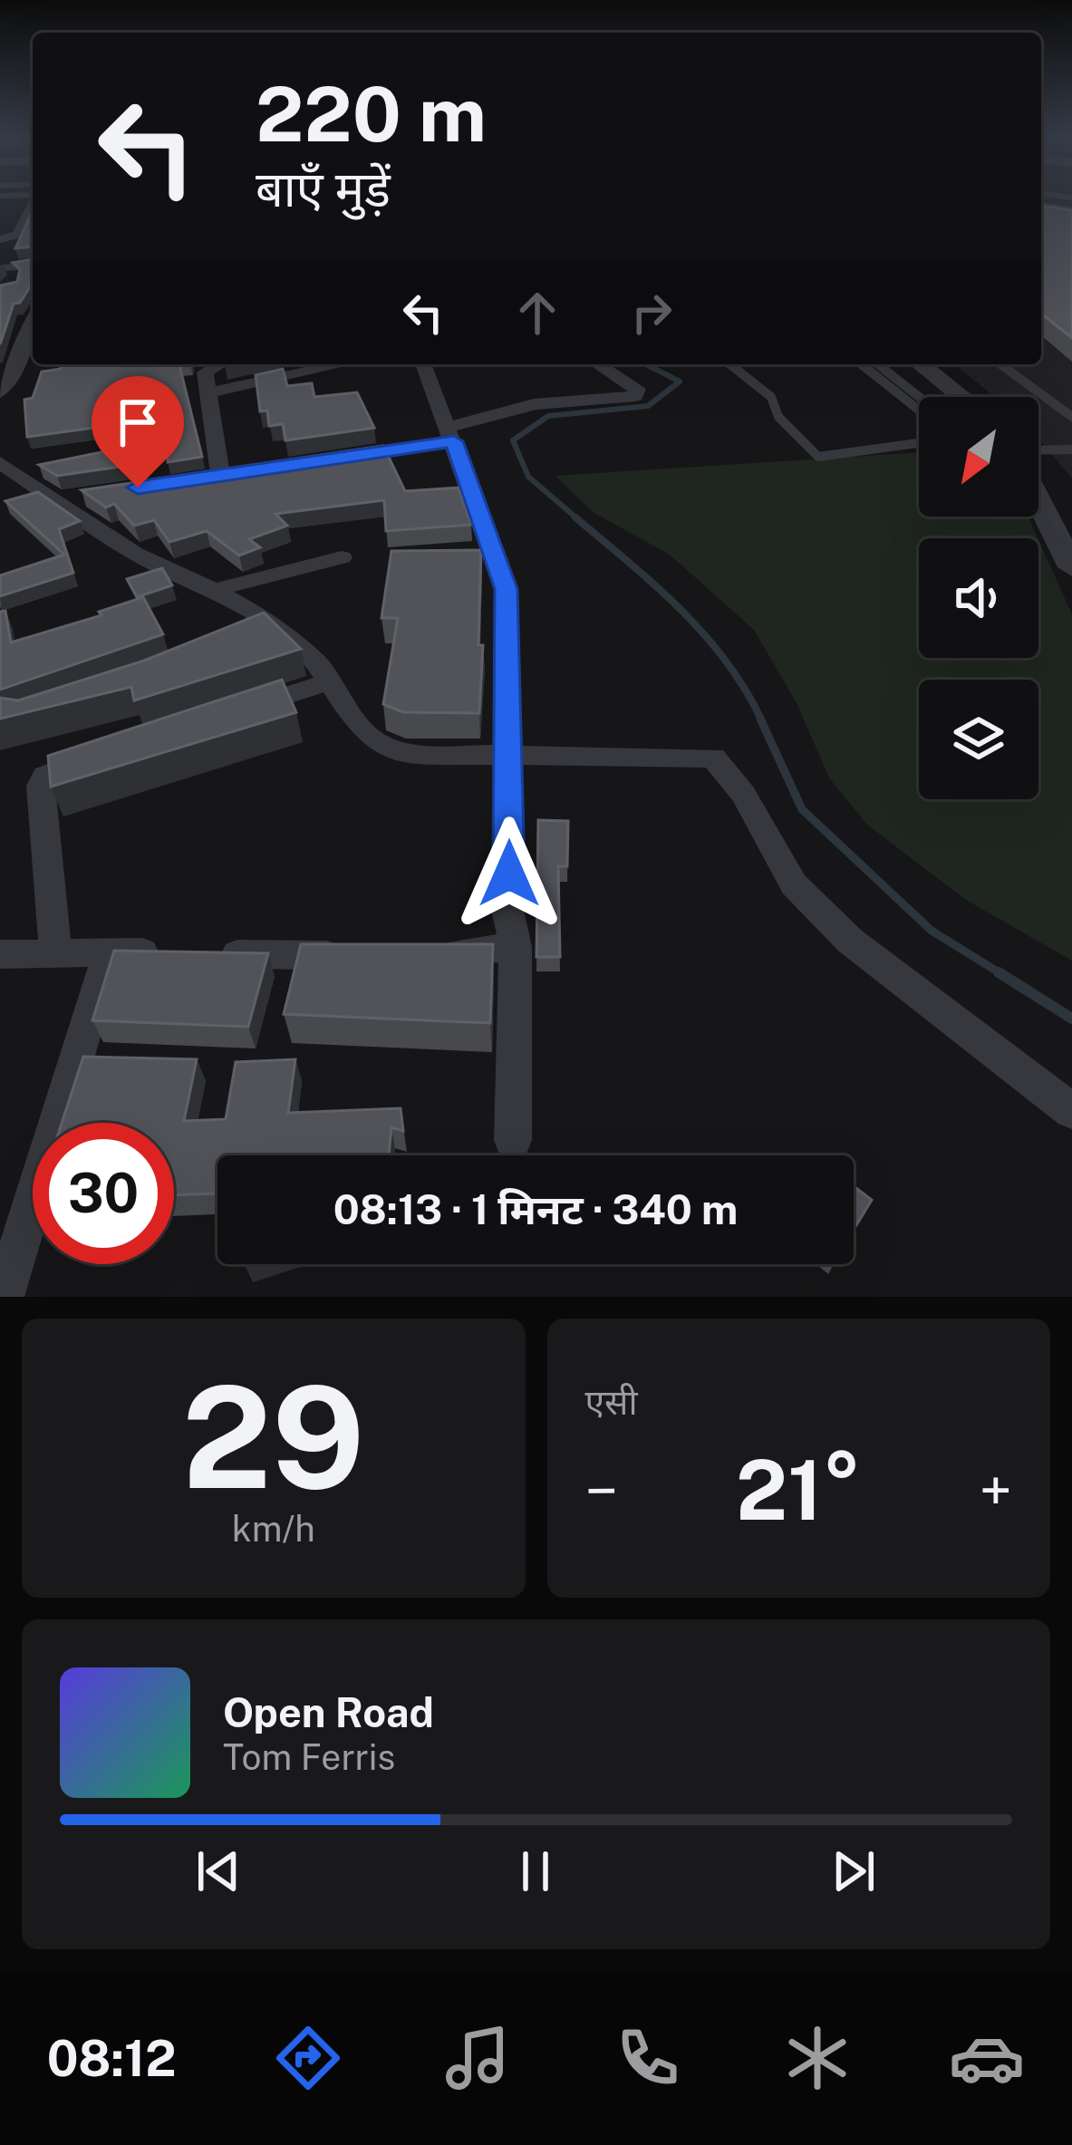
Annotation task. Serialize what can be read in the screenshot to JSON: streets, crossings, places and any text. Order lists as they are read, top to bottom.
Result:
{
  "north": "bottom left",
  "page": {
    "turn": ["220 m", "बाएँ मुड़ें"],
    "limit": "30",
    "trip": "08:13 · 1 मिनट · 340 m",
    "tile": [
      ["29", "km/h"],
      "एसी"
    ],
    "heat": ["−", "21°", "+"],
    "song": ["Open Road", "Tom Ferris"],
    "tabs": "08:12"
  }
}
